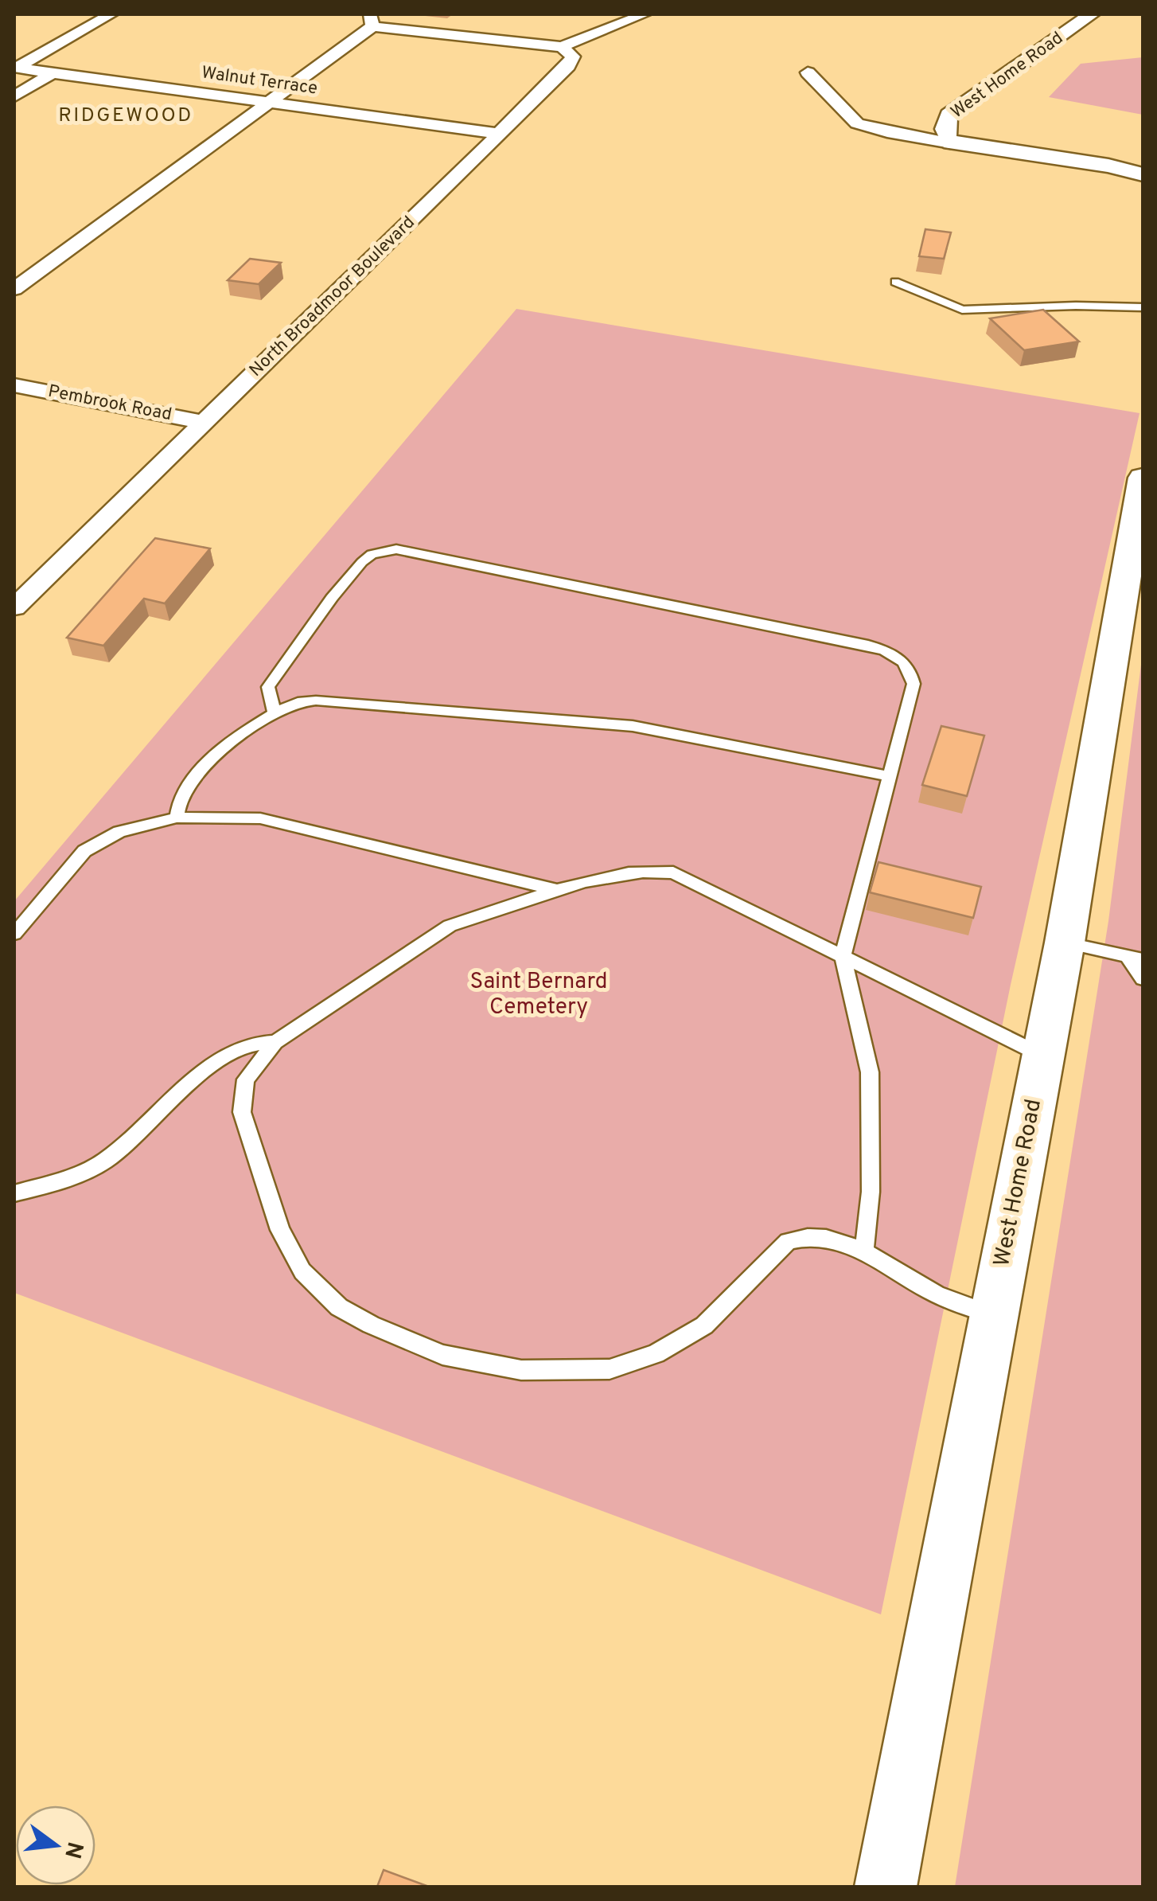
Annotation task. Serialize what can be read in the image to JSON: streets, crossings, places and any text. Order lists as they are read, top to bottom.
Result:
{
  "streets": {
    "street": [
      "West Home Road",
      "Walnut Terrace",
      "North Broadmoor Boulevard",
      "Pembrook Road"
    ]
  },
  "crossings": [
    ["Walnut Terrace", "North Broadmoor Boulevard"],
    ["North Broadmoor Boulevard", "Pembrook Road"]
  ],
  "districts": ["RIDGEWOOD"],
  "parks": ["Saint Bernard Cemetery"],
  "north": "right"
}
